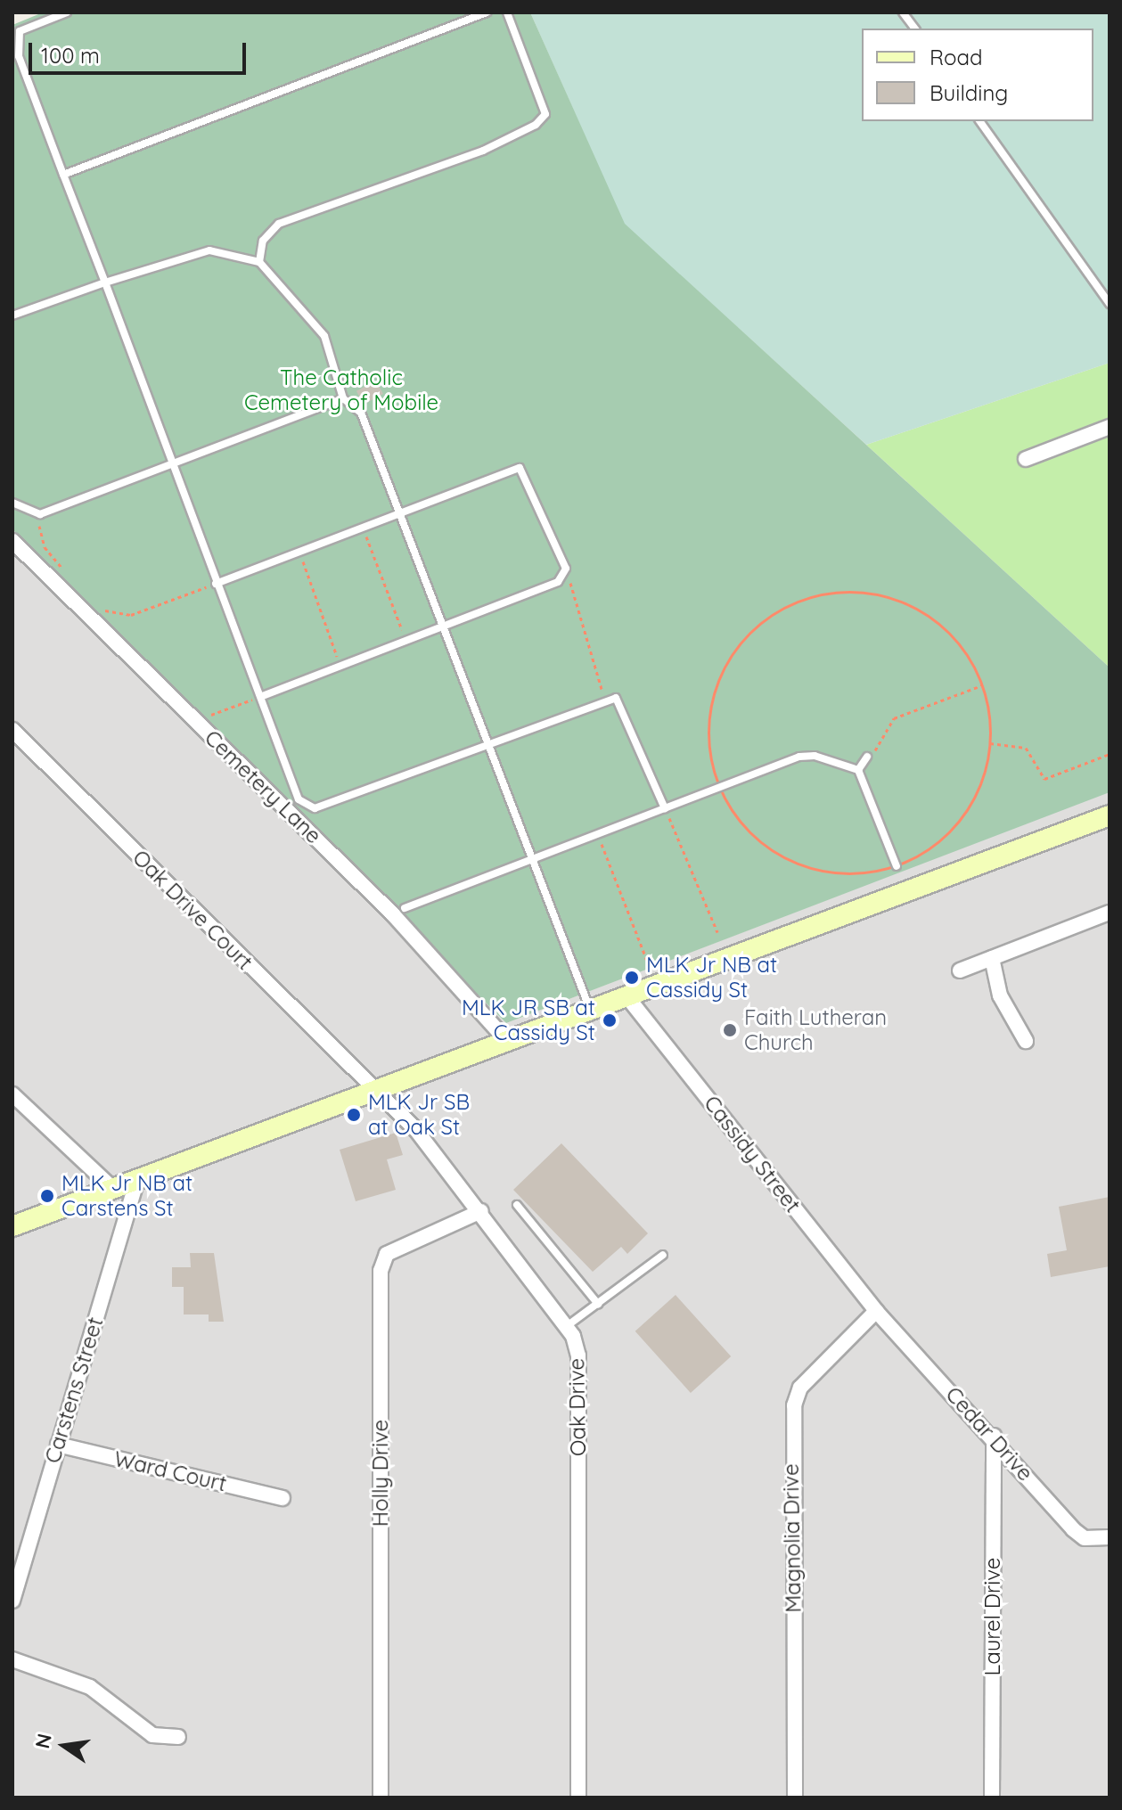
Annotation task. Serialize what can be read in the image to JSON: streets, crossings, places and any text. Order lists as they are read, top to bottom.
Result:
{
  "streets": {
    "street": [
      "Cemetery Lane",
      "Oak Drive Court",
      "Cassidy Street",
      "Carstens Street",
      "Oak Drive",
      "Cedar Drive",
      "Ward Court",
      "Holly Drive",
      "Magnolia Drive",
      "Laurel Drive"
    ]
  },
  "crossings": [
    ["Oak Drive Court", "Oak Drive"],
    ["Cassidy Street", "Cedar Drive"],
    ["Cassidy Street", "Magnolia Drive"],
    ["Carstens Street", "Ward Court"],
    ["Oak Drive", "Holly Drive"],
    ["Cedar Drive", "Magnolia Drive"],
    ["Cedar Drive", "Laurel Drive"]
  ],
  "parks": ["The Catholic Cemetery of Mobile"],
  "places": [
    "MLK Jr NB at Cassidy St",
    "MLK JR SB at Cassidy St",
    "Faith Lutheran Church",
    "MLK Jr SB at Oak St",
    "MLK Jr NB at Carstens St"
  ],
  "legend": ["Road", "Building"],
  "scale_bar": "100 m",
  "north": "left"
}
